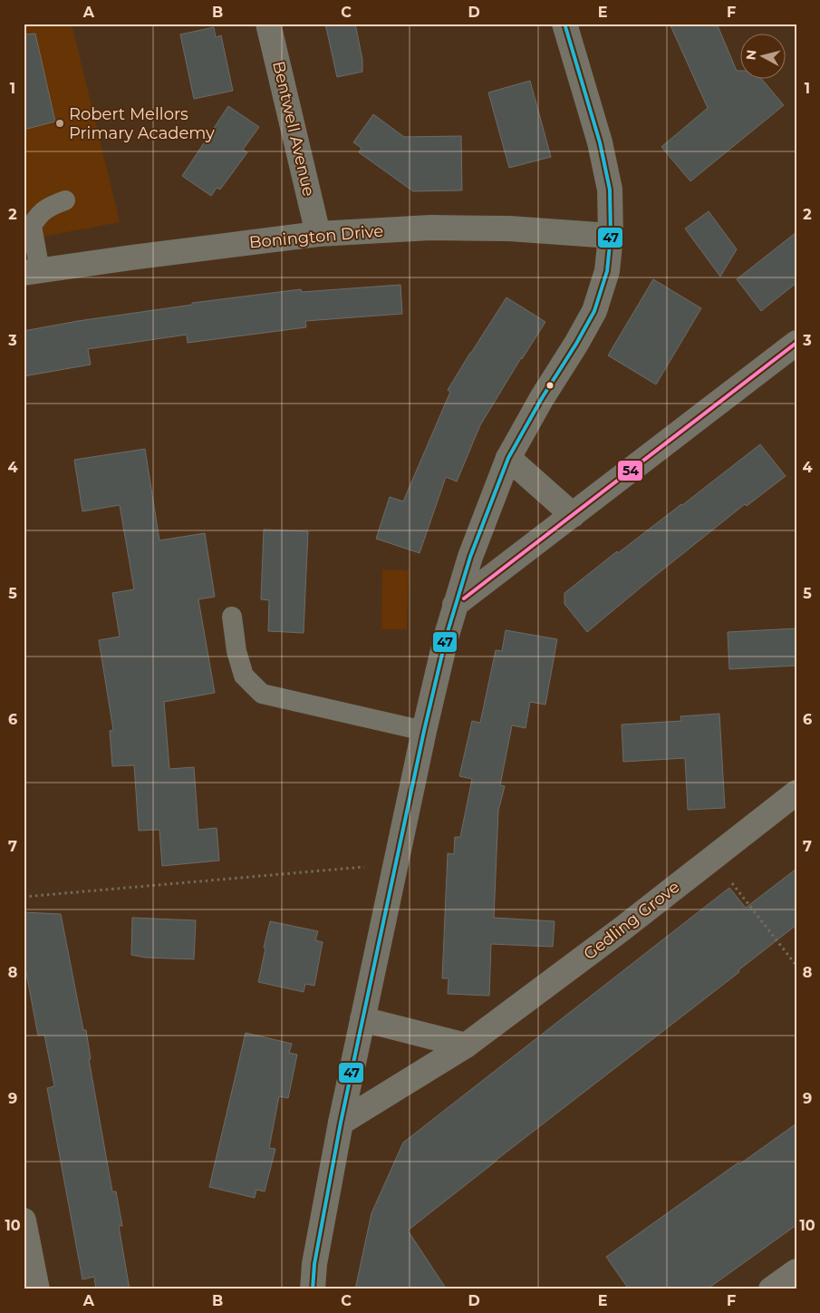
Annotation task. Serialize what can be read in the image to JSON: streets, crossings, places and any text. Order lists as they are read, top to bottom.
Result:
{
  "streets": {
    "street": ["Bentwell Avenue", "Bonington Drive", "Gedling Grove"]
  },
  "crossings": [
    ["Bentwell Avenue", "Bonington Drive"]
  ],
  "places": ["Robert Mellors Primary Academy"],
  "lines": ["transit line 47", "transit line 54"],
  "north": "left",
  "grid": {
    "columns": [
      "A",
      "B",
      "C",
      "D",
      "E",
      "F"
    ],
    "rows": [
      "1",
      "2",
      "3",
      "4",
      "5",
      "6",
      "7",
      "8",
      "9",
      "10"
    ]
  }
}
